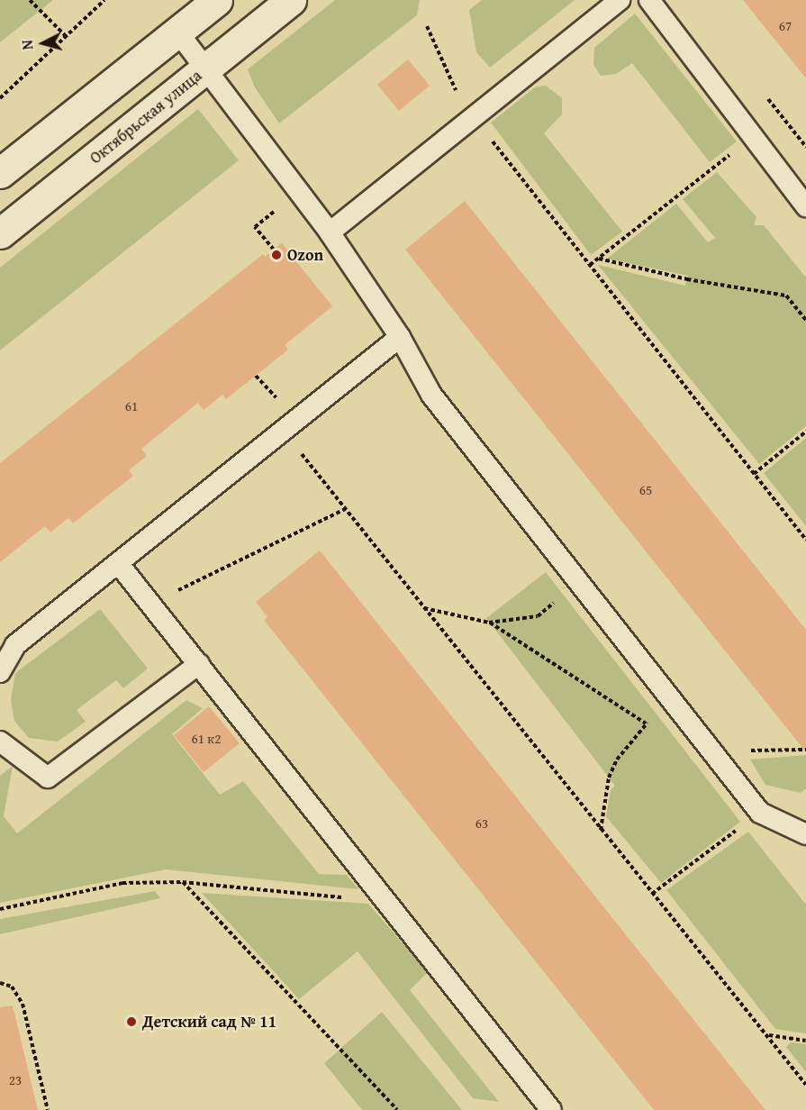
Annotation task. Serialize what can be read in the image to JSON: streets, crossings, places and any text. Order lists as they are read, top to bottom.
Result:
{
  "streets": {
    "street": ["Октябрьская улица"]
  },
  "places": ["Ozon", "Детский сад № 11"],
  "house_numbers": [
    "67",
    "61",
    "65",
    "61 к2",
    "63",
    "23"
  ],
  "north": "left"
}
